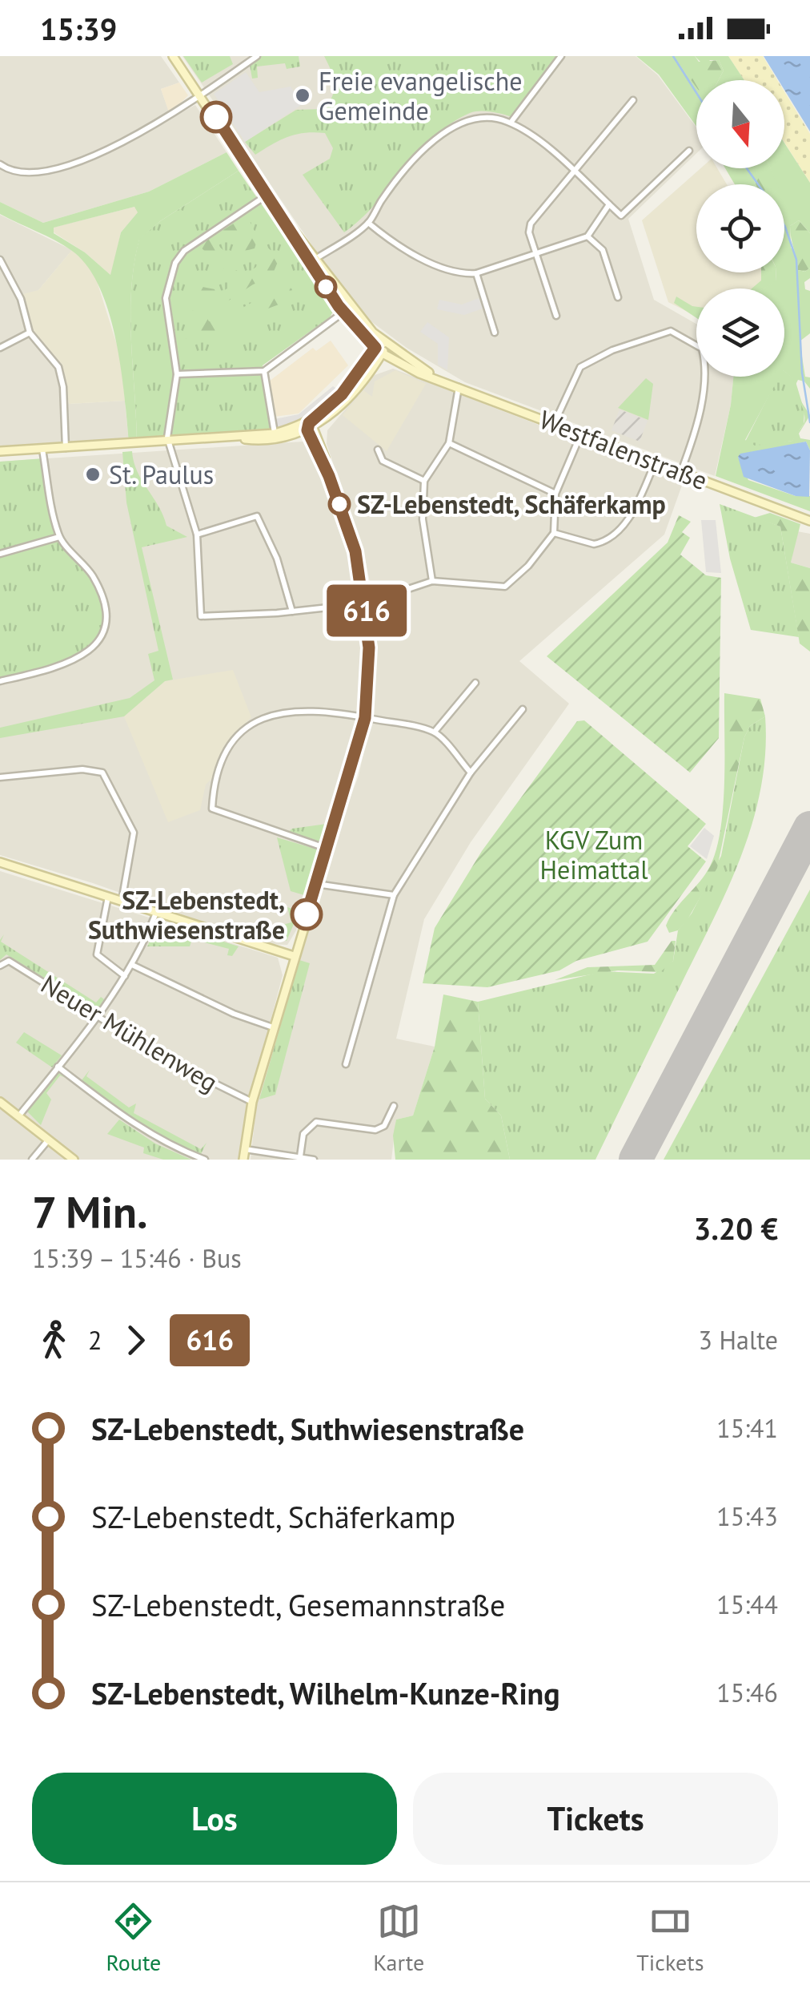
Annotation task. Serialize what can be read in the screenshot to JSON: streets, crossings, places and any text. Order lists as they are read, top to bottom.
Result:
{
  "streets": {
    "street": ["Westfalenstraße", "Neuer Mühlenweg"]
  },
  "parks": ["KGV Zum Heimattal"],
  "places": [
    "Freie evangelische Gemeinde",
    "St. Paulus",
    "SZ-Lebenstedt, Schäferkamp",
    "SZ-Lebenstedt, Suthwiesenstraße"
  ],
  "lines": ["bus line 616"],
  "north": "bottom",
  "page": {
    "status": "15:39",
    "on_map": "616",
    "heading": ["7 Min.", "15:39 – 15:46 · Bus", "3.20 €"],
    "legs": ["2", "616", "3 Halte"],
    "list": [
      {
        "name": "SZ-Lebenstedt, Suthwiesenstraße",
        "value": "15:41"
      },
      {
        "name": "SZ-Lebenstedt, Schäferkamp",
        "value": "15:43"
      },
      {
        "name": "SZ-Lebenstedt, Gesemannstraße",
        "value": "15:44"
      },
      {
        "name": "SZ-Lebenstedt, Wilhelm-Kunze-Ring",
        "value": "15:46"
      }
    ],
    "buttons": ["Los", "Tickets"],
    "tabs": ["Route", "Karte", "Tickets"]
  }
}
